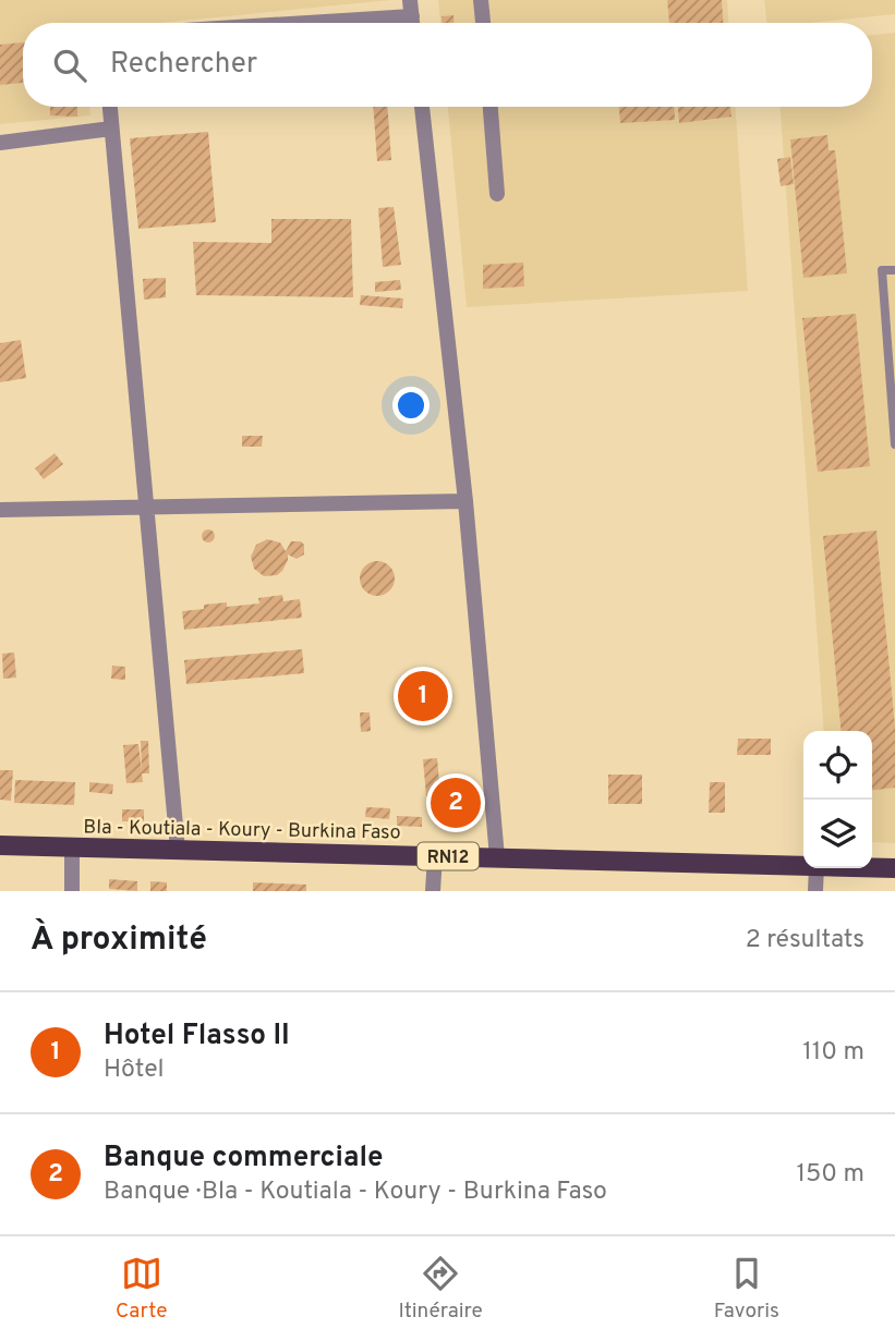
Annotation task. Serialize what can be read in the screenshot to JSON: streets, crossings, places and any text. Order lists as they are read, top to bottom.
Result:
{
  "streets": {
    "main road": ["Bla - Koutiala - Koury - Burkina Faso", "RN12"]
  },
  "page": {
    "search": "Rechercher",
    "pins": ["1", "2"],
    "heading": ["À proximité", "2 résultats"],
    "list": [
      {
        "mark": "1",
        "name": "Hotel Flasso II",
        "note": "Hôtel",
        "value": "110 m"
      },
      {
        "mark": "2",
        "name": "Banque commerciale",
        "note": "Banque · Bla - Koutiala - Koury - Burkina Faso",
        "value": "150 m"
      }
    ],
    "nav": ["Carte", "Itinéraire", "Favoris"]
  }
}
